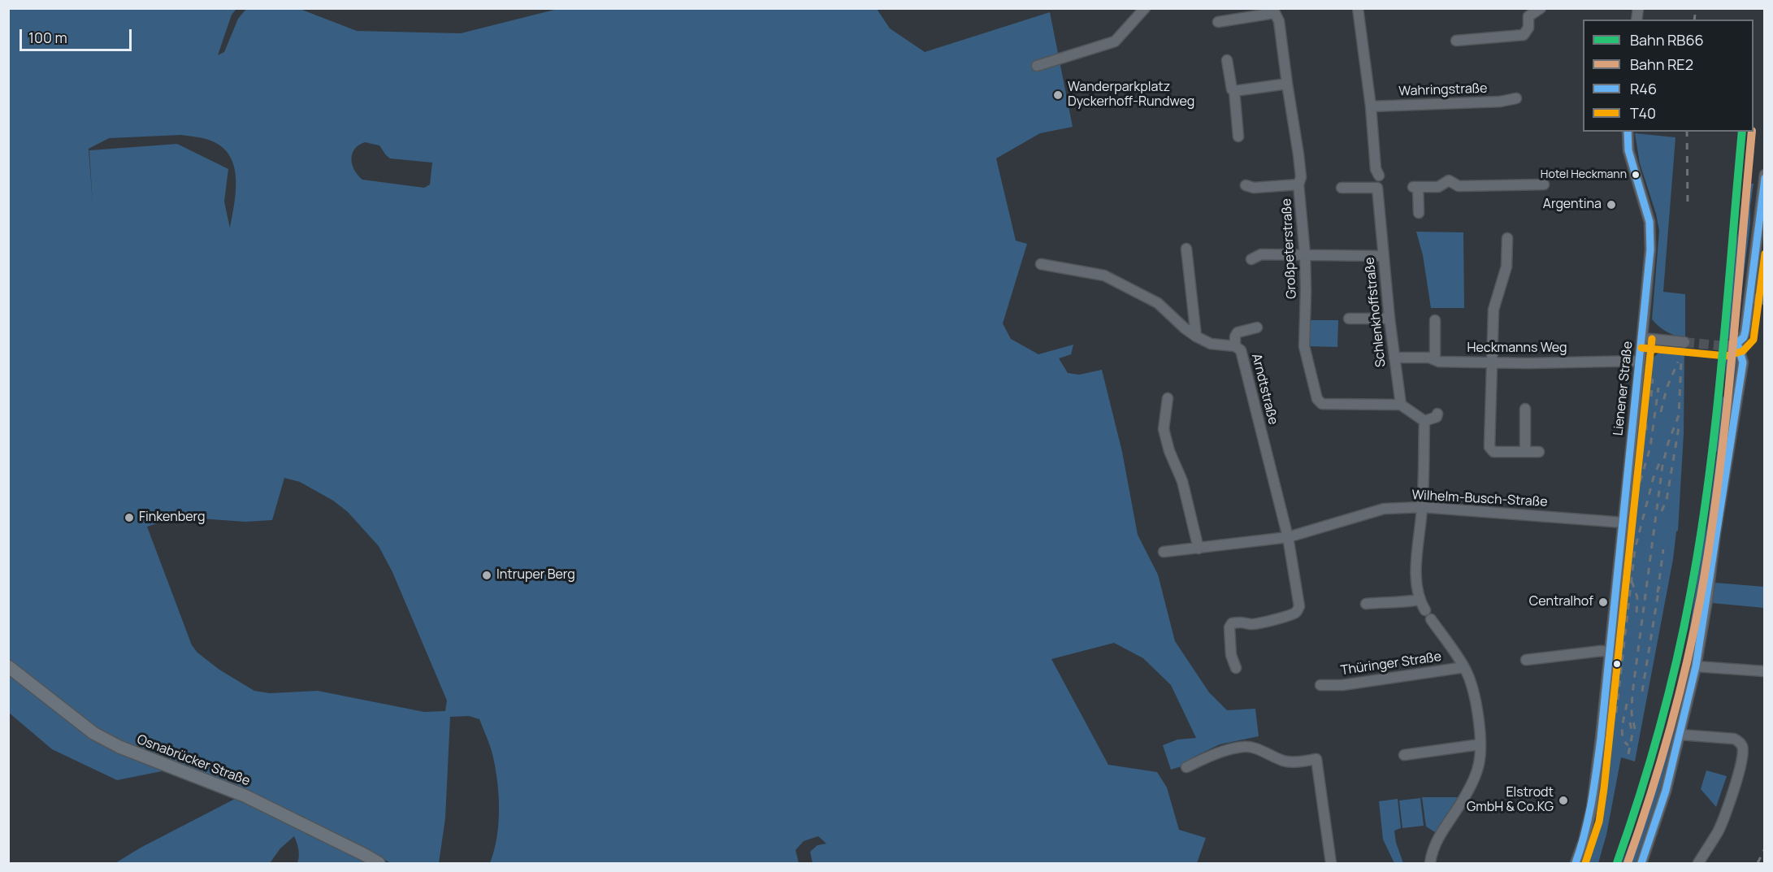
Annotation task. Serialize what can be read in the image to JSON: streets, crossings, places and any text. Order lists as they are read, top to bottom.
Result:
{
  "streets": {
    "main road": ["Osnabrücker Straße"],
    "street": [
      "Wahringstraße",
      "Großpeterstraße",
      "Schlenkhoffstraße",
      "Heckmanns Weg",
      "Lienener Straße",
      "Arndtstraße",
      "Wilhelm-Busch-Straße",
      "Thüringer Straße"
    ]
  },
  "crossings": [
    ["Großpeterstraße", "Schlenkhoffstraße"],
    ["Schlenkhoffstraße", "Heckmanns Weg"],
    ["Heckmanns Weg", "Lienener Straße"],
    ["Lienener Straße", "Wilhelm-Busch-Straße"],
    ["Arndtstraße", "Wilhelm-Busch-Straße"]
  ],
  "places": [
    "Wanderparkplatz Dyckerhoff-Rundweg",
    "Hotel Heckmann",
    "Argentina",
    "Finkenberg",
    "Intruper Berg",
    "Centralhof",
    "Elstrodt GmbH & Co.KG"
  ],
  "lines": [
    "rail line RB66",
    "rail line RE2",
    "transit line R46",
    "transit line T40"
  ],
  "legend": [
    "Bahn RB66",
    "Bahn RE2",
    "R46",
    "T40"
  ],
  "scale_bar": "100 m"
}
